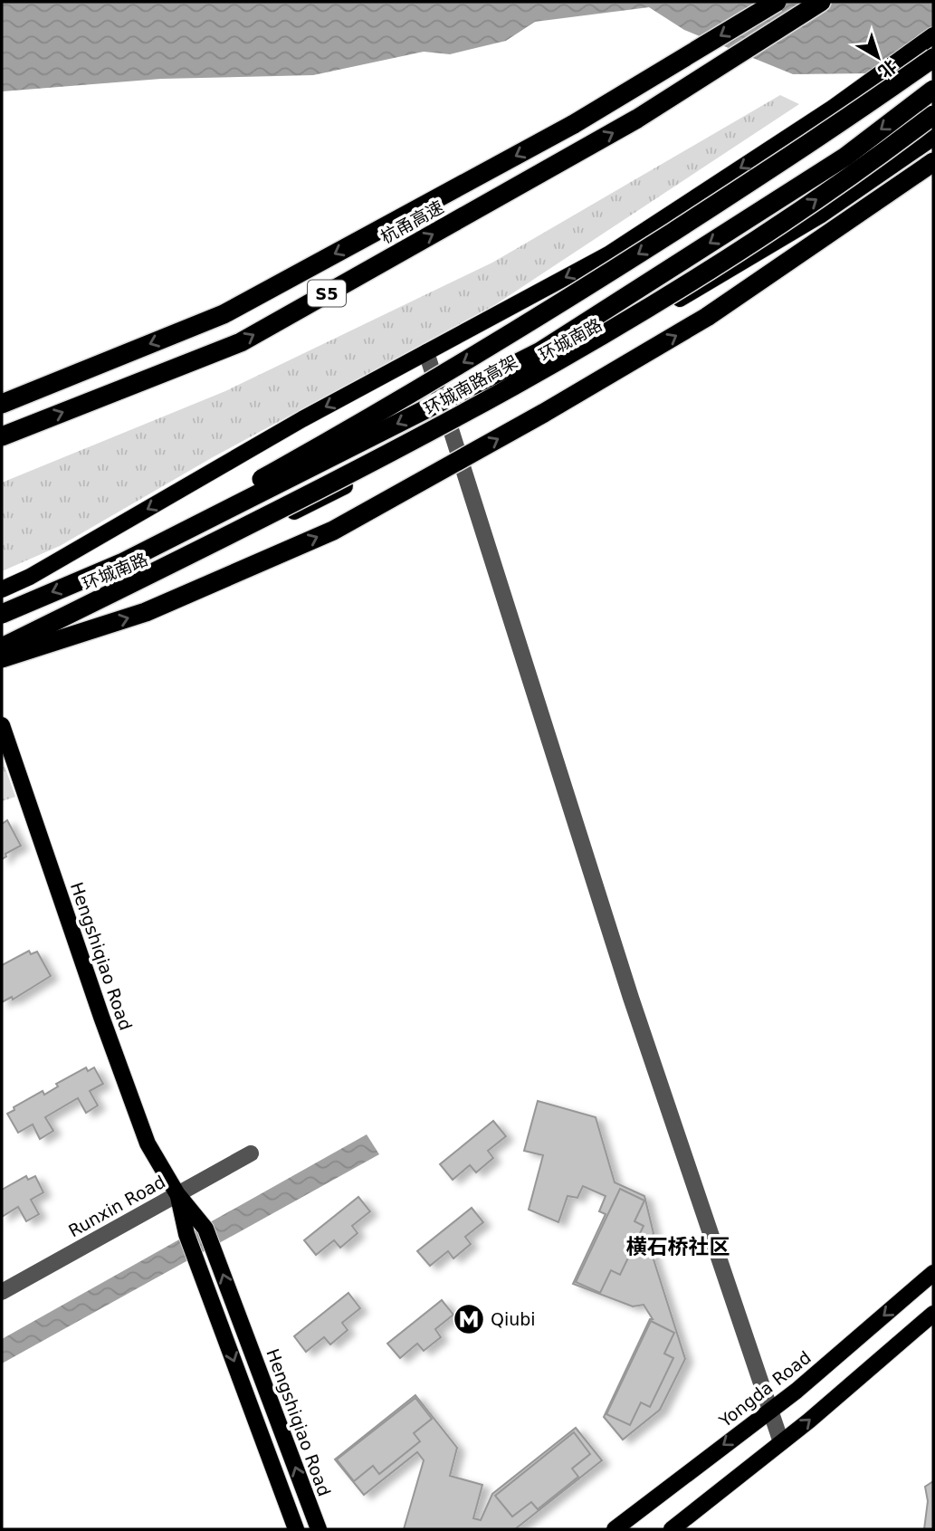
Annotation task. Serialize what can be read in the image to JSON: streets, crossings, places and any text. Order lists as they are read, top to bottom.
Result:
{
  "streets": {
    "highway": ["杭甬高速", "S5", "环城南路高架"],
    "main road": ["环城南路", "Hengshiqiao Road", "Yongda Road"],
    "street": ["Runxin Road"]
  },
  "crossings": [
    ["Hengshiqiao Road", "Runxin Road"]
  ],
  "districts": ["横石桥社区"],
  "places": {
    "metro station": ["Qiubi"]
  },
  "north": "bottom right"
}
